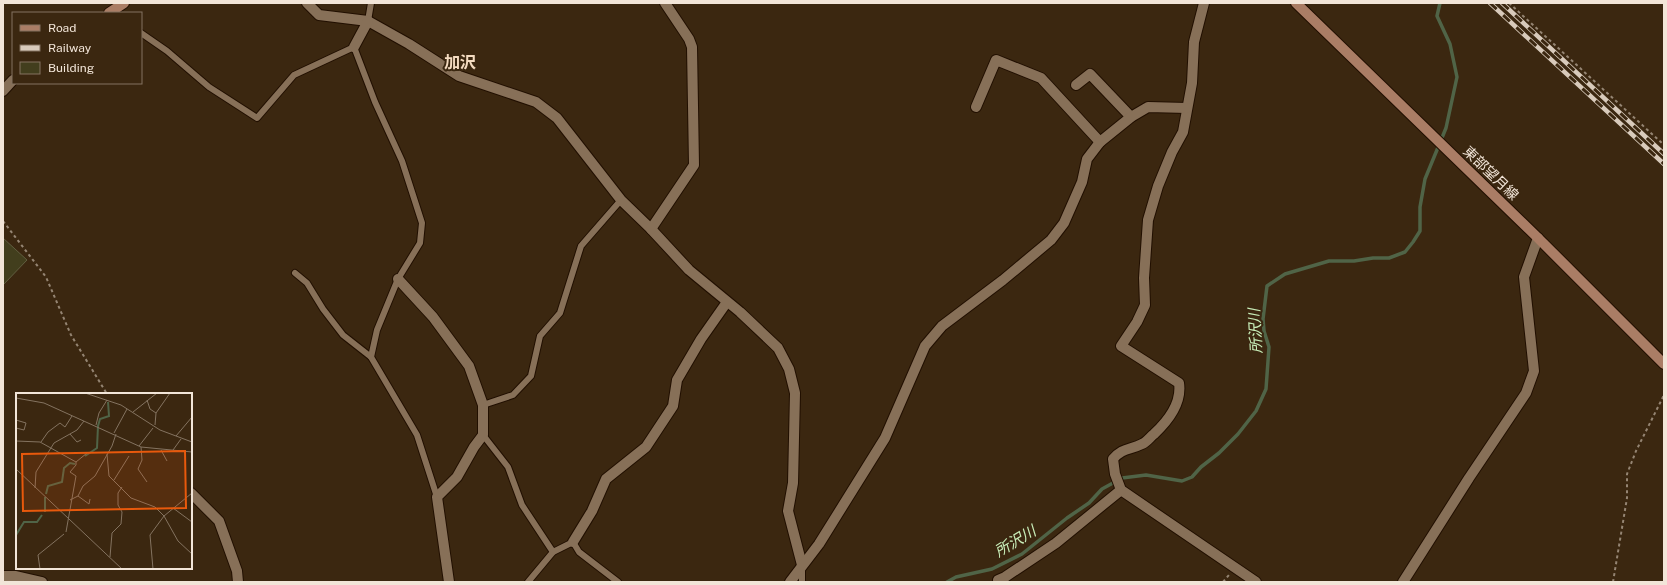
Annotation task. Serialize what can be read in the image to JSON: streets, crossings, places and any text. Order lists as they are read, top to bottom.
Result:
{
  "streets": {
    "main road": ["東部望月線"]
  },
  "districts": ["加沢"],
  "water": ["所沢川"],
  "legend": ["Road", "Railway", "Building"]
}
